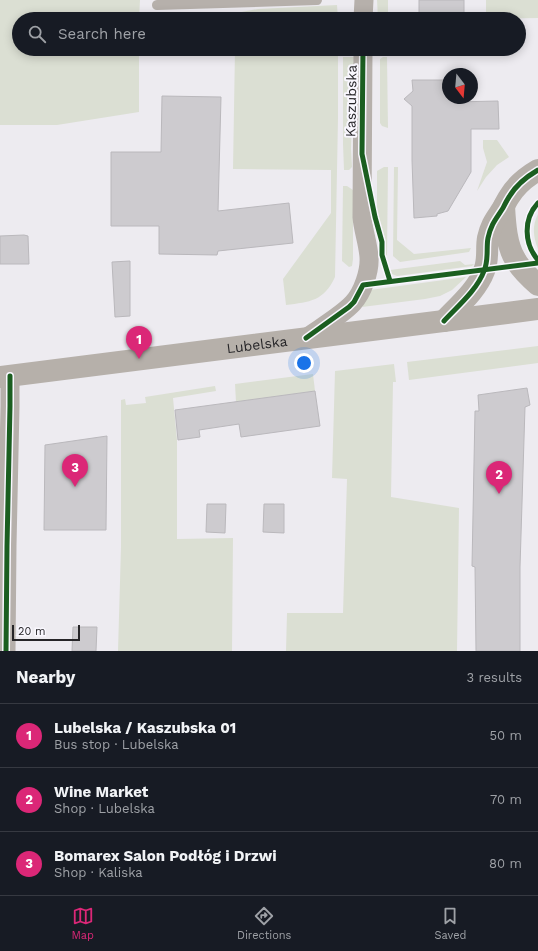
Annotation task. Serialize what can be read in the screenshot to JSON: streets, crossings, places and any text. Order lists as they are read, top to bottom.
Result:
{
  "streets": {
    "main road": ["Lubelska"],
    "street": ["Kaszubska"]
  },
  "crossings": [
    ["Kaszubska", "Lubelska"]
  ],
  "scale_bar": "20 m",
  "north": "bottom",
  "page": {
    "search": "Search here",
    "pins": ["1", "3", "2"],
    "scale": "20 m",
    "heading": ["Nearby", "3 results"],
    "list": [
      {
        "mark": "1",
        "name": "Lubelska / Kaszubska 01",
        "note": "Bus stop · Lubelska",
        "value": "50 m"
      },
      {
        "mark": "2",
        "name": "Wine Market",
        "note": "Shop · Lubelska",
        "value": "70 m"
      },
      {
        "mark": "3",
        "name": "Bomarex Salon Podłóg i Drzwi",
        "note": "Shop · Kaliska",
        "value": "80 m"
      }
    ],
    "nav": ["Map", "Directions", "Saved"]
  }
}
